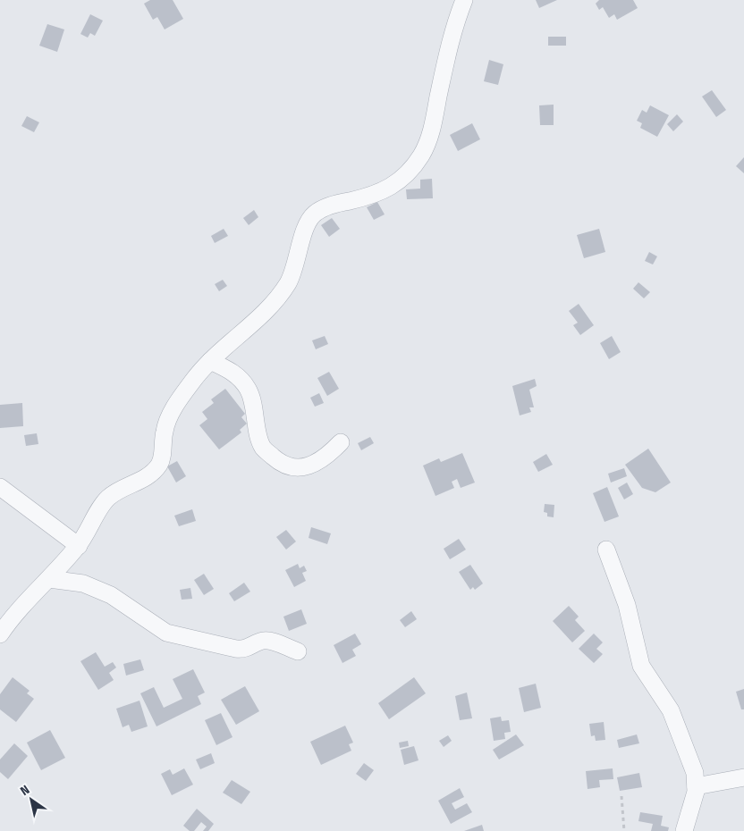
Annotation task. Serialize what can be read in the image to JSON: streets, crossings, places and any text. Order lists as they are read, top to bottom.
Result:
{
  "north": "top left"
}
